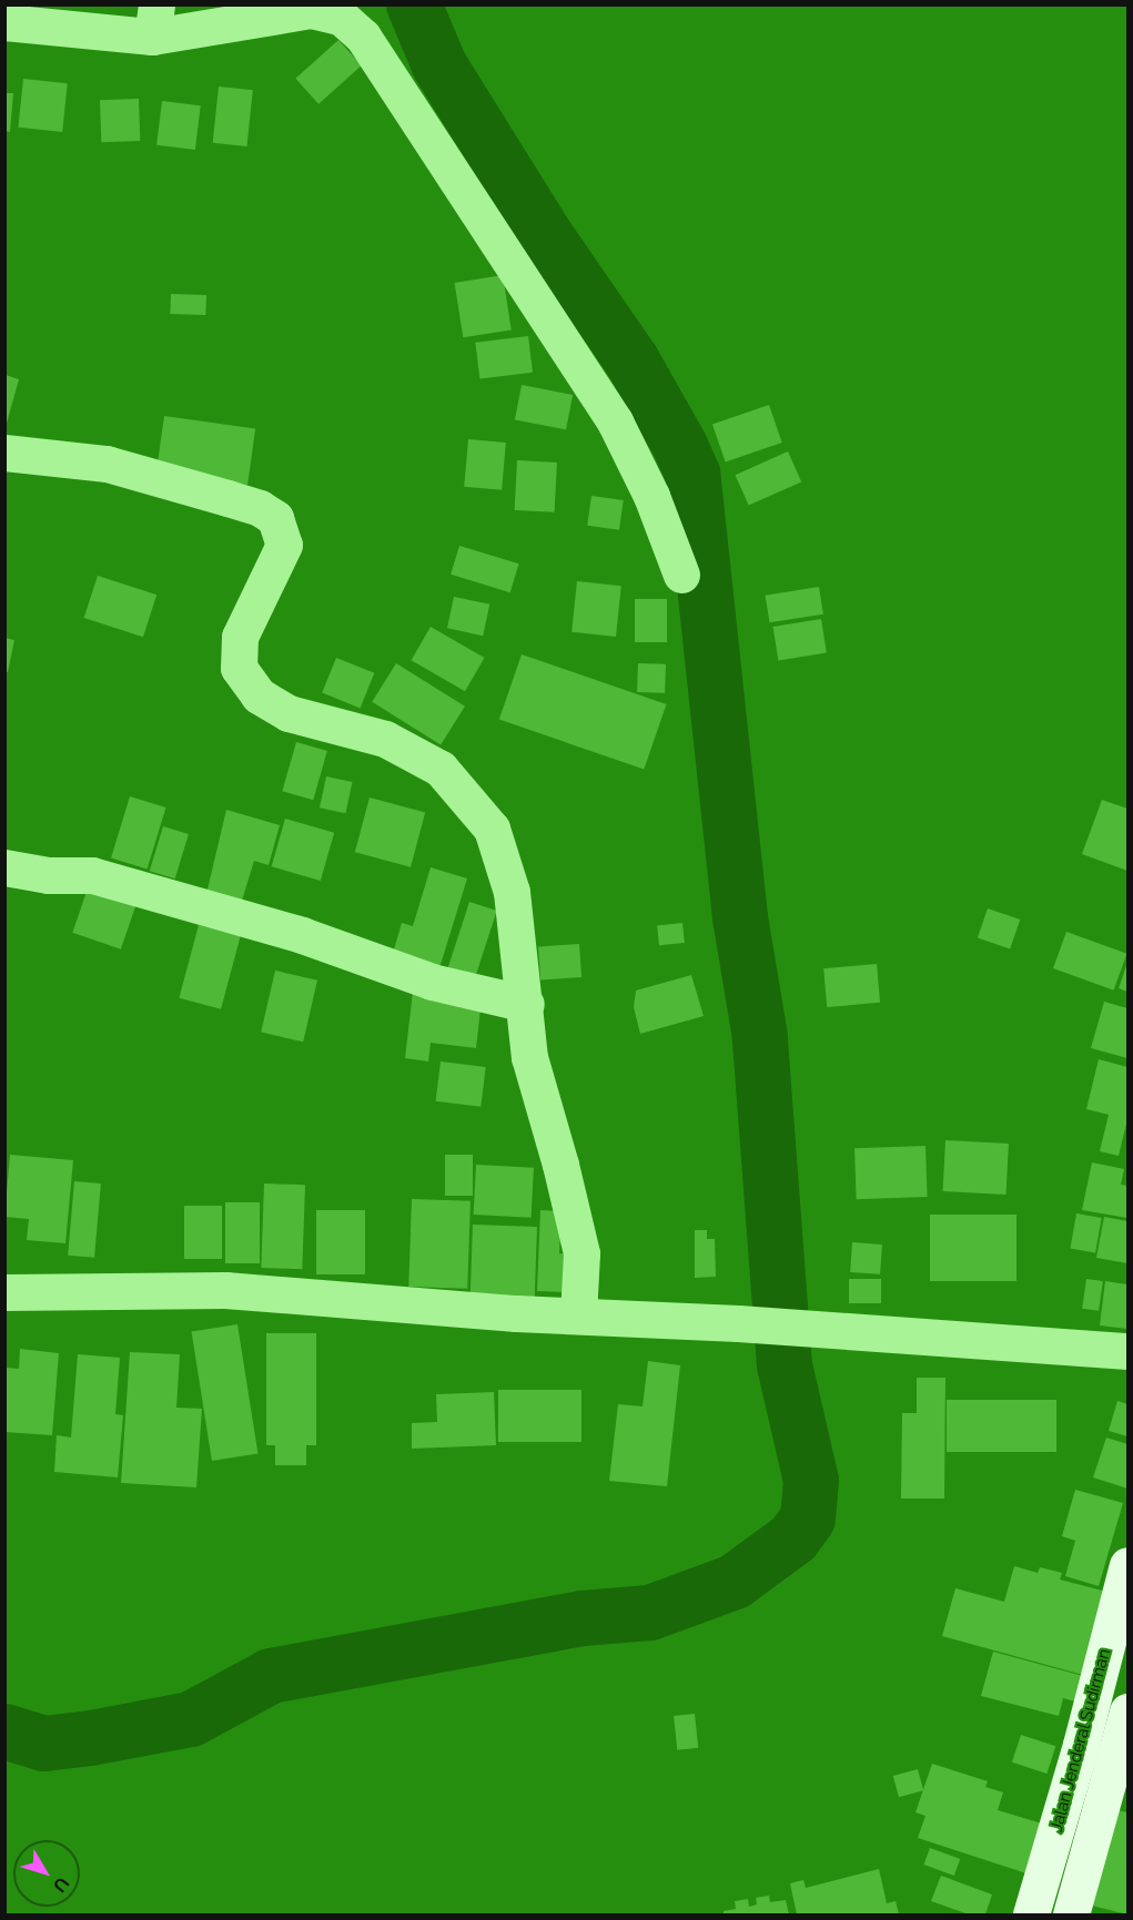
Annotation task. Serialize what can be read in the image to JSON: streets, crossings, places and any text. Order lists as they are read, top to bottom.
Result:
{
  "streets": {
    "main road": ["Jalan Jenderal Sudirman"]
  },
  "north": "bottom right"
}
